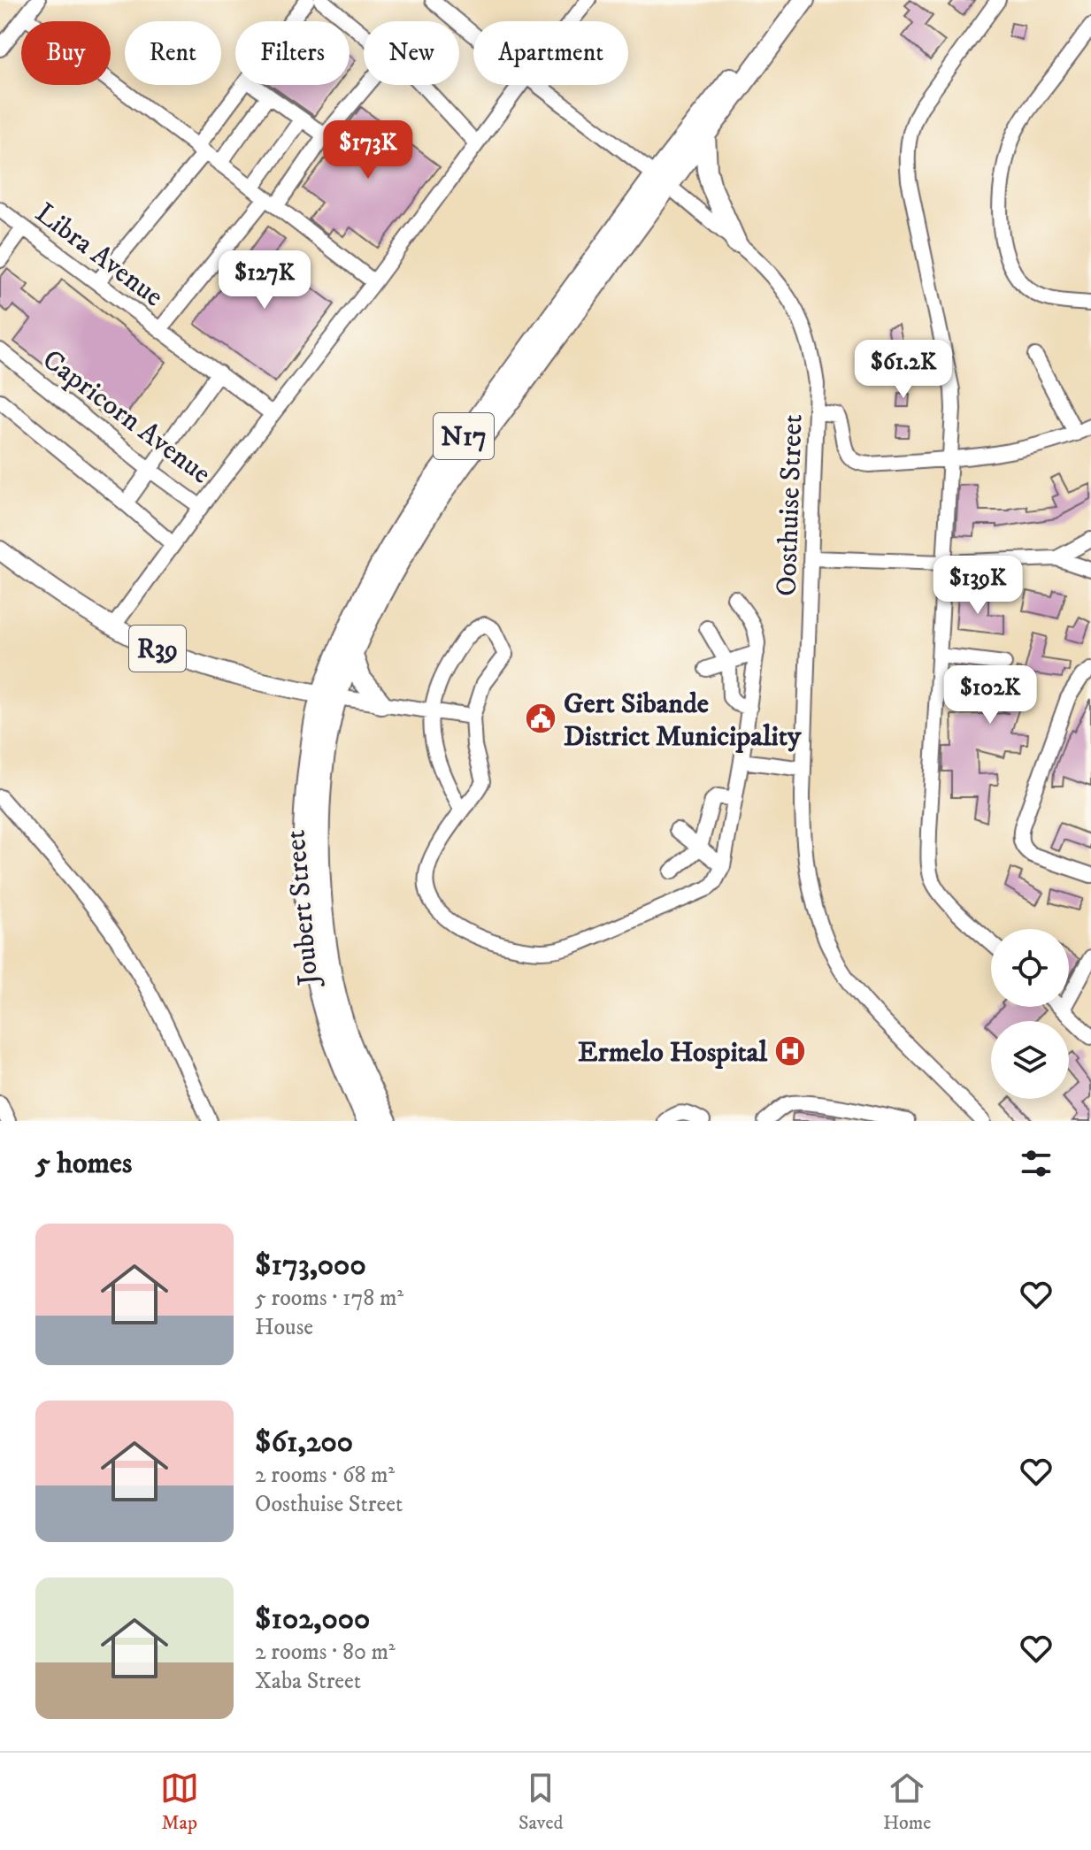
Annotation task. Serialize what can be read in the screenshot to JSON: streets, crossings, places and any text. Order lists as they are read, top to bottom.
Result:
{
  "streets": {
    "highway": ["N17", "Joubert Street"],
    "main road": ["R39"],
    "street": ["Libra Avenue", "Capricorn Avenue", "Oosthuise Street"]
  },
  "crossings": [
    ["Libra Avenue", "Capricorn Avenue"],
    ["N17", "Oosthuise Street"],
    ["N17", "R39"],
    ["N17", "Joubert Street"],
    ["R39", "Joubert Street"]
  ],
  "places": {
    "public building": ["Gert Sibande District Municipality"],
    "hospital": ["Ermelo Hospital"]
  },
  "page": {
    "chip": [
      "Buy",
      "Rent",
      "Filters",
      "New",
      "Apartment"
    ],
    "price": [
      "$173K",
      "$127K",
      "$61.2K",
      "$139K",
      "$102K"
    ],
    "heading": "5 homes",
    "list": [
      {
        "name": "$173,000",
        "note": "5 rooms · 178 m² · House"
      },
      {
        "name": "$61,200",
        "note": "2 rooms · 68 m² · Oosthuise Street"
      },
      {
        "name": "$102,000",
        "note": "2 rooms · 80 m² · Xaba Street"
      }
    ],
    "tabs": ["Map", "Saved", "Home"]
  }
}
